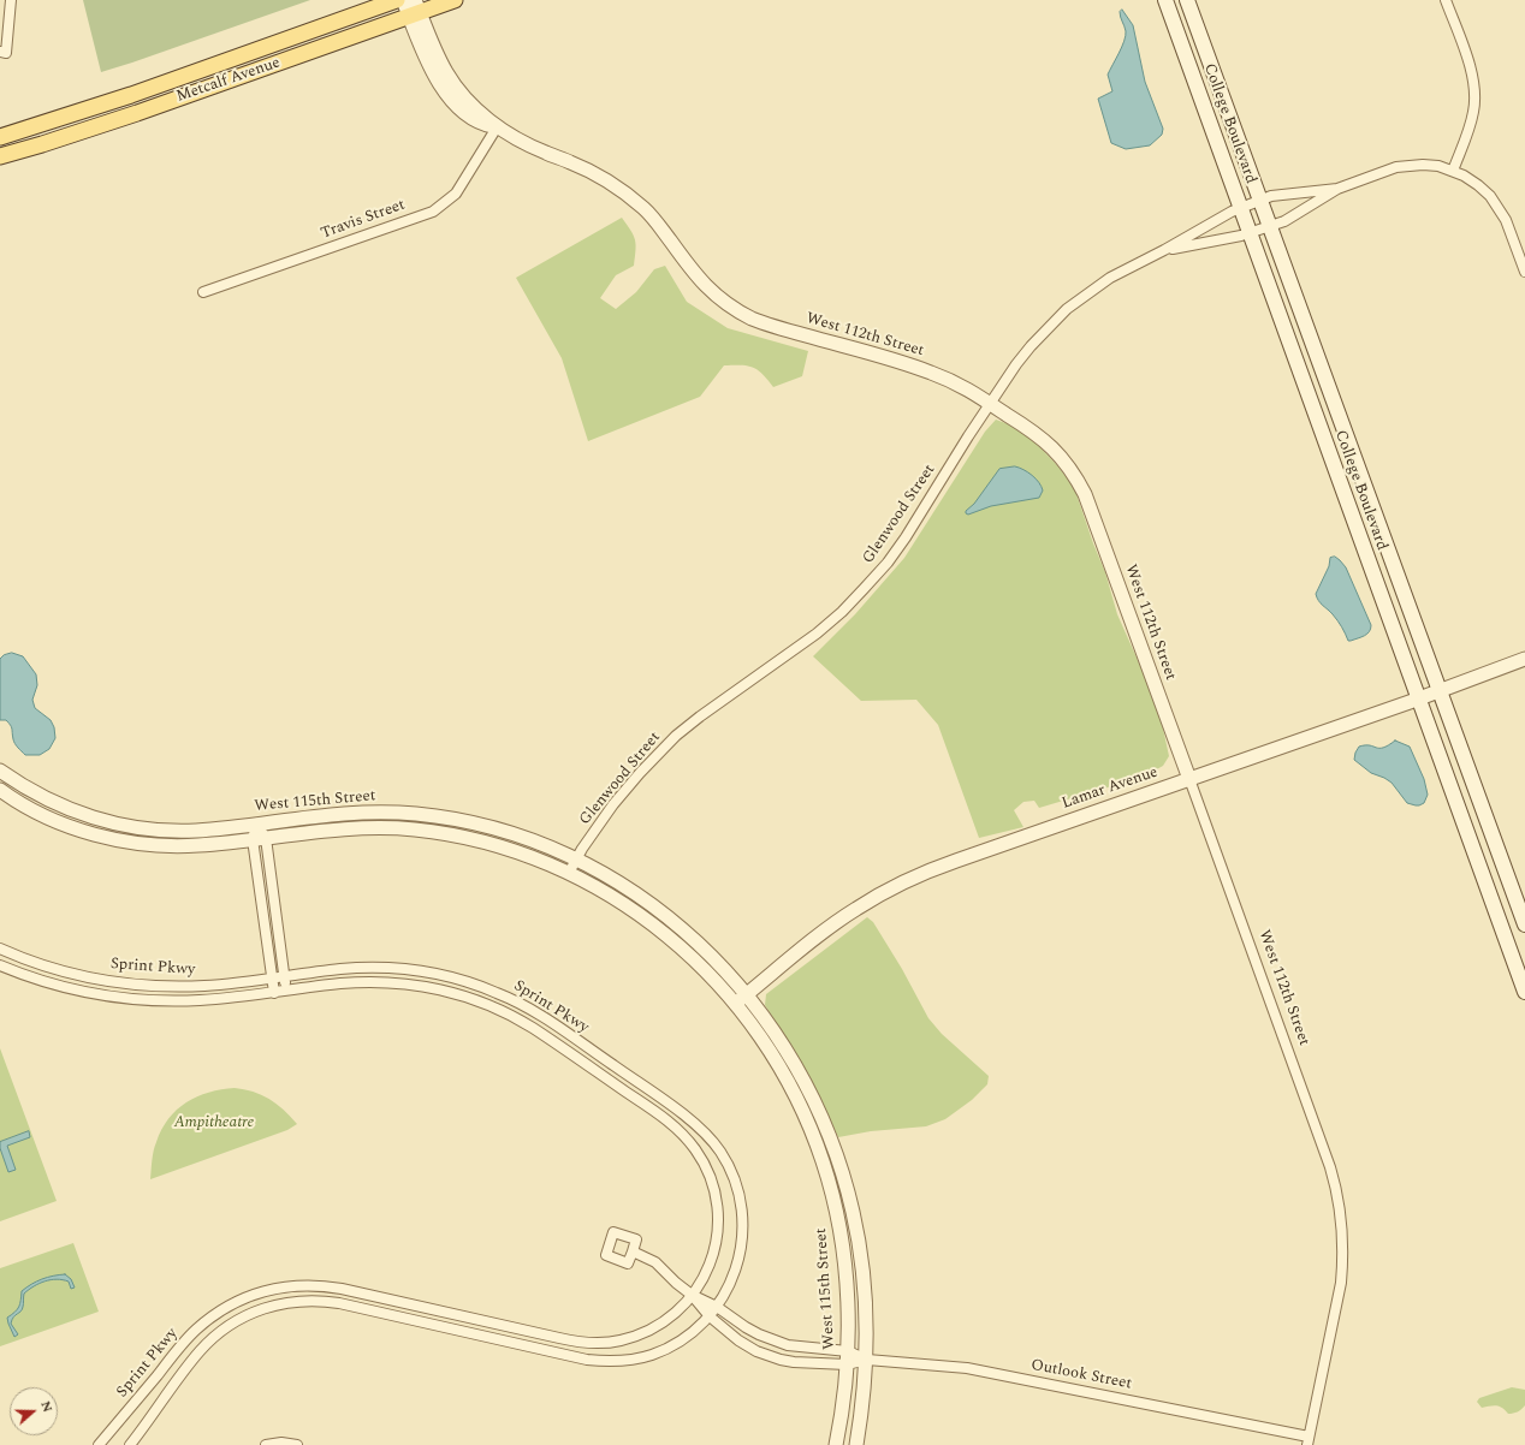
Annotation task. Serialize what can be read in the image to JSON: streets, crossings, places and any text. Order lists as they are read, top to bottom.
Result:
{
  "streets": {
    "main road": ["Metcalf Avenue", "College Boulevard"],
    "street": [
      "Travis Street",
      "West 112th Street",
      "Glenwood Street",
      "Lamar Avenue",
      "West 115th Street",
      "Sprint Pkwy",
      "Outlook Street"
    ]
  },
  "crossings": [
    ["Metcalf Avenue", "West 112th Street"],
    ["College Boulevard", "Glenwood Street"],
    ["College Boulevard", "Lamar Avenue"],
    ["Travis Street", "West 112th Street"],
    ["West 112th Street", "Glenwood Street"],
    ["West 112th Street", "Lamar Avenue"],
    ["West 112th Street", "Outlook Street"],
    ["Glenwood Street", "West 115th Street"],
    ["Lamar Avenue", "West 115th Street"],
    ["West 115th Street", "Outlook Street"]
  ],
  "parks": ["Ampitheatre"],
  "north": "right"
}
